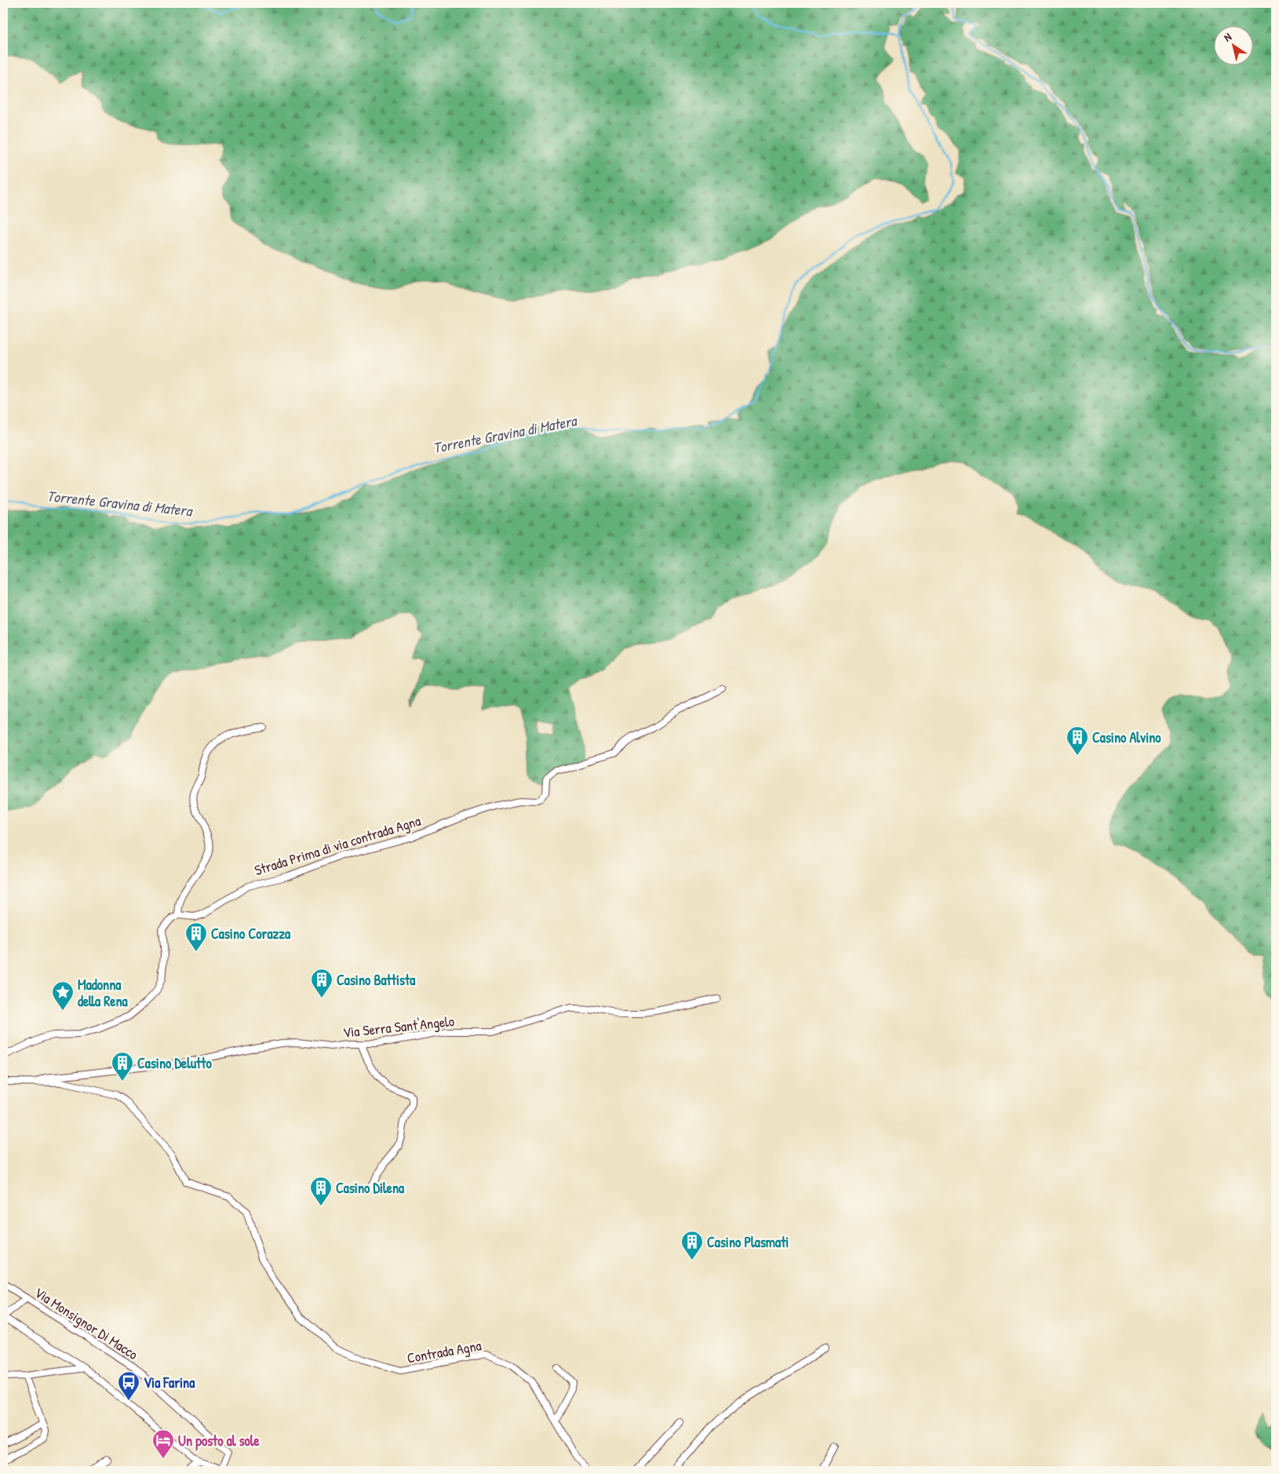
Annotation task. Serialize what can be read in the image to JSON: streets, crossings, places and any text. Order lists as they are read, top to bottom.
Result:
{
  "streets": {
    "street": [
      "Strada Prima di via contrada Agna",
      "Via Serra Sant'Angelo",
      "Via Monsignor Di Macco",
      "Contrada Agna"
    ]
  },
  "crossings": [
    ["Via Serra Sant'Angelo", "Contrada Agna"]
  ],
  "water": ["Torrente Gravina di Matera"],
  "places": {
    "building": [
      "Casino Alvino",
      "Casino Corazza",
      "Casino Battista",
      "Casino Delutto",
      "Casino Dilena",
      "Casino Plasmati"
    ],
    "place": ["Madonna della Rena"],
    "bus stop": ["Via Farina"],
    "hotel": ["Un posto al sole"]
  },
  "north": "top left"
}
